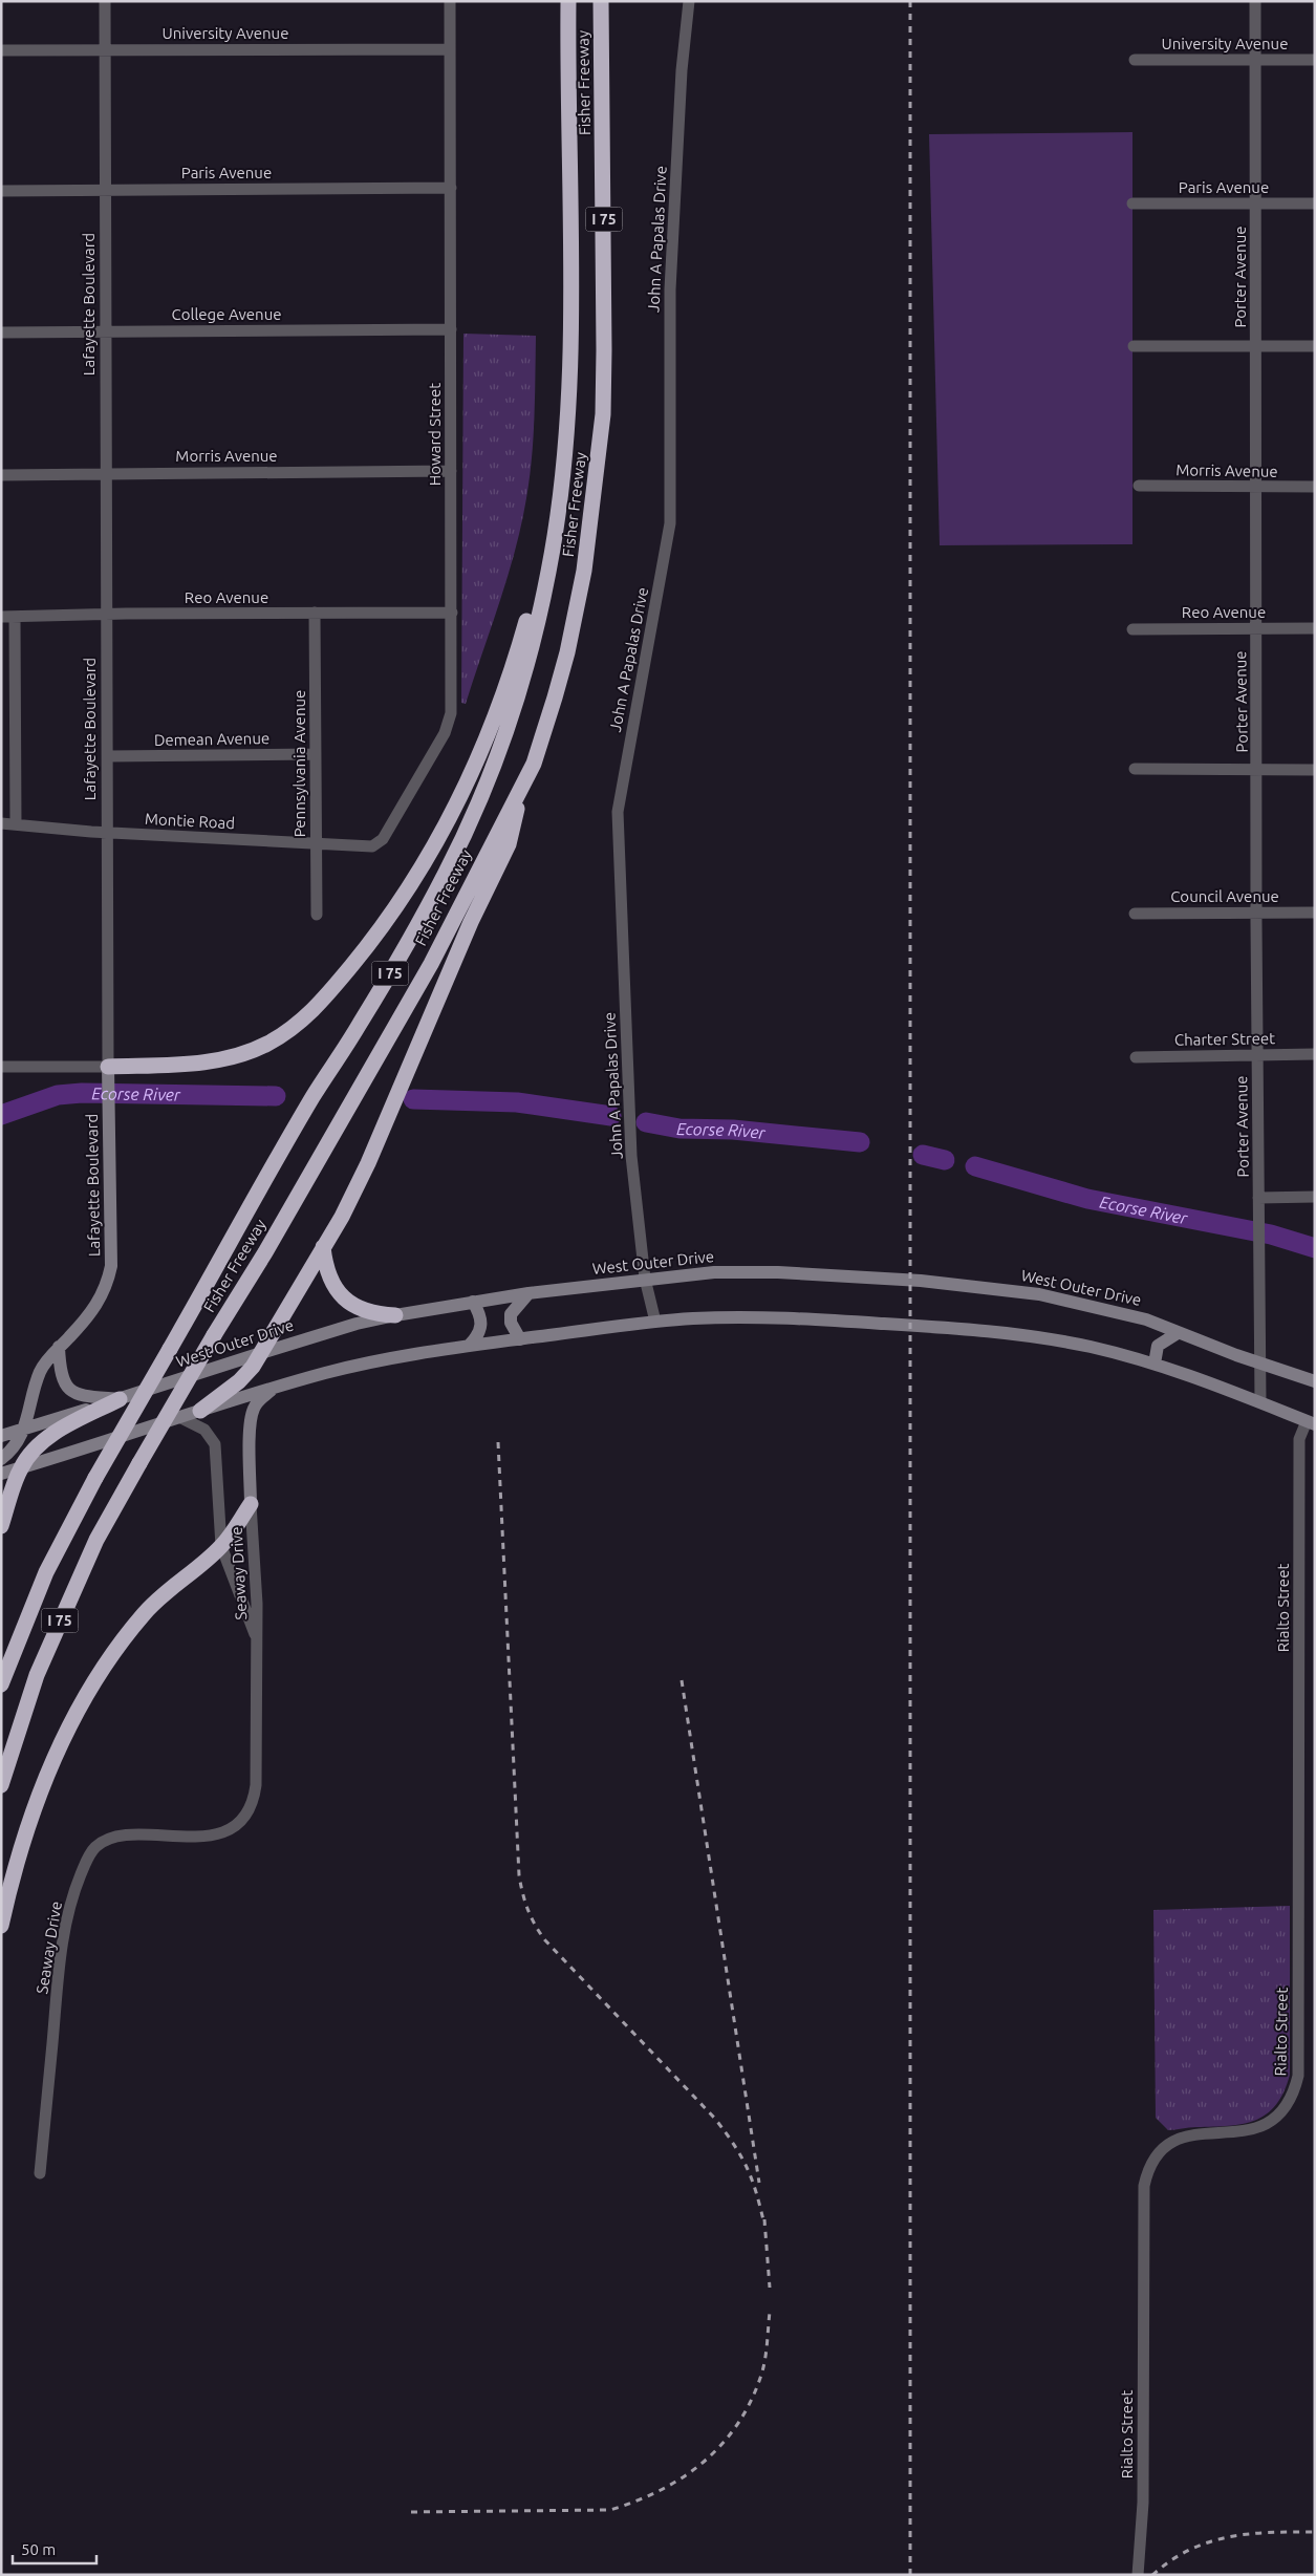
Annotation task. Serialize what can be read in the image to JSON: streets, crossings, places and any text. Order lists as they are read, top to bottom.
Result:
{
  "streets": {
    "highway": ["Fisher Freeway", "I 75"],
    "main road": ["Lafayette Boulevard", "West Outer Drive"],
    "street": [
      "University Avenue",
      "Paris Avenue",
      "John A Papalas Drive",
      "Porter Avenue",
      "College Avenue",
      "Howard Street",
      "Morris Avenue",
      "Reo Avenue",
      "Demean Avenue",
      "Pennsylvania Avenue",
      "Montie Road",
      "Council Avenue",
      "Charter Street",
      "Seaway Drive",
      "Rialto Street"
    ]
  },
  "crossings": [
    ["University Avenue", "Porter Avenue"],
    ["University Avenue", "Lafayette Boulevard"],
    ["University Avenue", "Howard Street"],
    ["Paris Avenue", "Porter Avenue"],
    ["Paris Avenue", "Lafayette Boulevard"],
    ["Paris Avenue", "Howard Street"],
    ["John A Papalas Drive", "West Outer Drive"],
    ["Porter Avenue", "Morris Avenue"],
    ["Porter Avenue", "Reo Avenue"],
    ["Porter Avenue", "Council Avenue"],
    ["Porter Avenue", "Charter Street"],
    ["Porter Avenue", "West Outer Drive"],
    ["Lafayette Boulevard", "College Avenue"],
    ["Lafayette Boulevard", "Morris Avenue"],
    ["Lafayette Boulevard", "Reo Avenue"],
    ["Lafayette Boulevard", "Demean Avenue"],
    ["Lafayette Boulevard", "Montie Road"],
    ["Lafayette Boulevard", "West Outer Drive"],
    ["College Avenue", "Howard Street"],
    ["Howard Street", "Morris Avenue"],
    ["Howard Street", "Reo Avenue"],
    ["Howard Street", "Montie Road"],
    ["Reo Avenue", "Pennsylvania Avenue"],
    ["Demean Avenue", "Pennsylvania Avenue"],
    ["Pennsylvania Avenue", "Montie Road"]
  ],
  "water": ["Ecorse River"],
  "scale_bar": "50 m"
}
